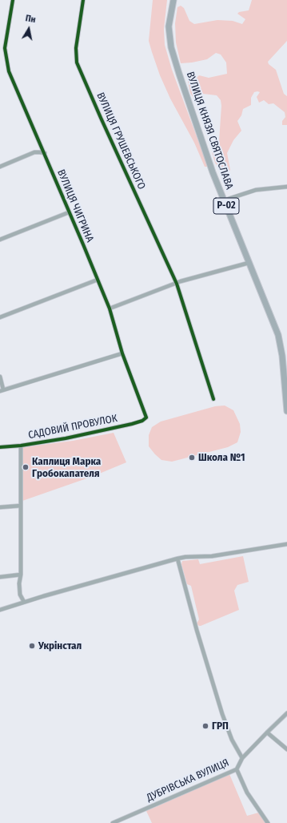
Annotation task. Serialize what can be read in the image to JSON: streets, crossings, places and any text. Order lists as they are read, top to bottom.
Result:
{
  "streets": {
    "main road": ["ВУЛИЦЯ КНЯЗЯ СВЯТОСЛАВА", "Р-02"],
    "street": [
      "ВУЛИЦЯ ГРУШЕВСЬКОГО",
      "ВУЛИЦЯ ЧИГРИНА",
      "САДОВИЙ ПРОВУЛОК",
      "ДУБРІВСЬКА ВУЛИЦЯ"
    ]
  },
  "crossings": [
    ["ВУЛИЦЯ ЧИГРИНА", "САДОВИЙ ПРОВУЛОК"]
  ],
  "places": [
    "Школа №1",
    "Каплиця Марка Гробокапателя",
    "Укрінстал",
    "ГРП"
  ],
  "north": "top"
}
